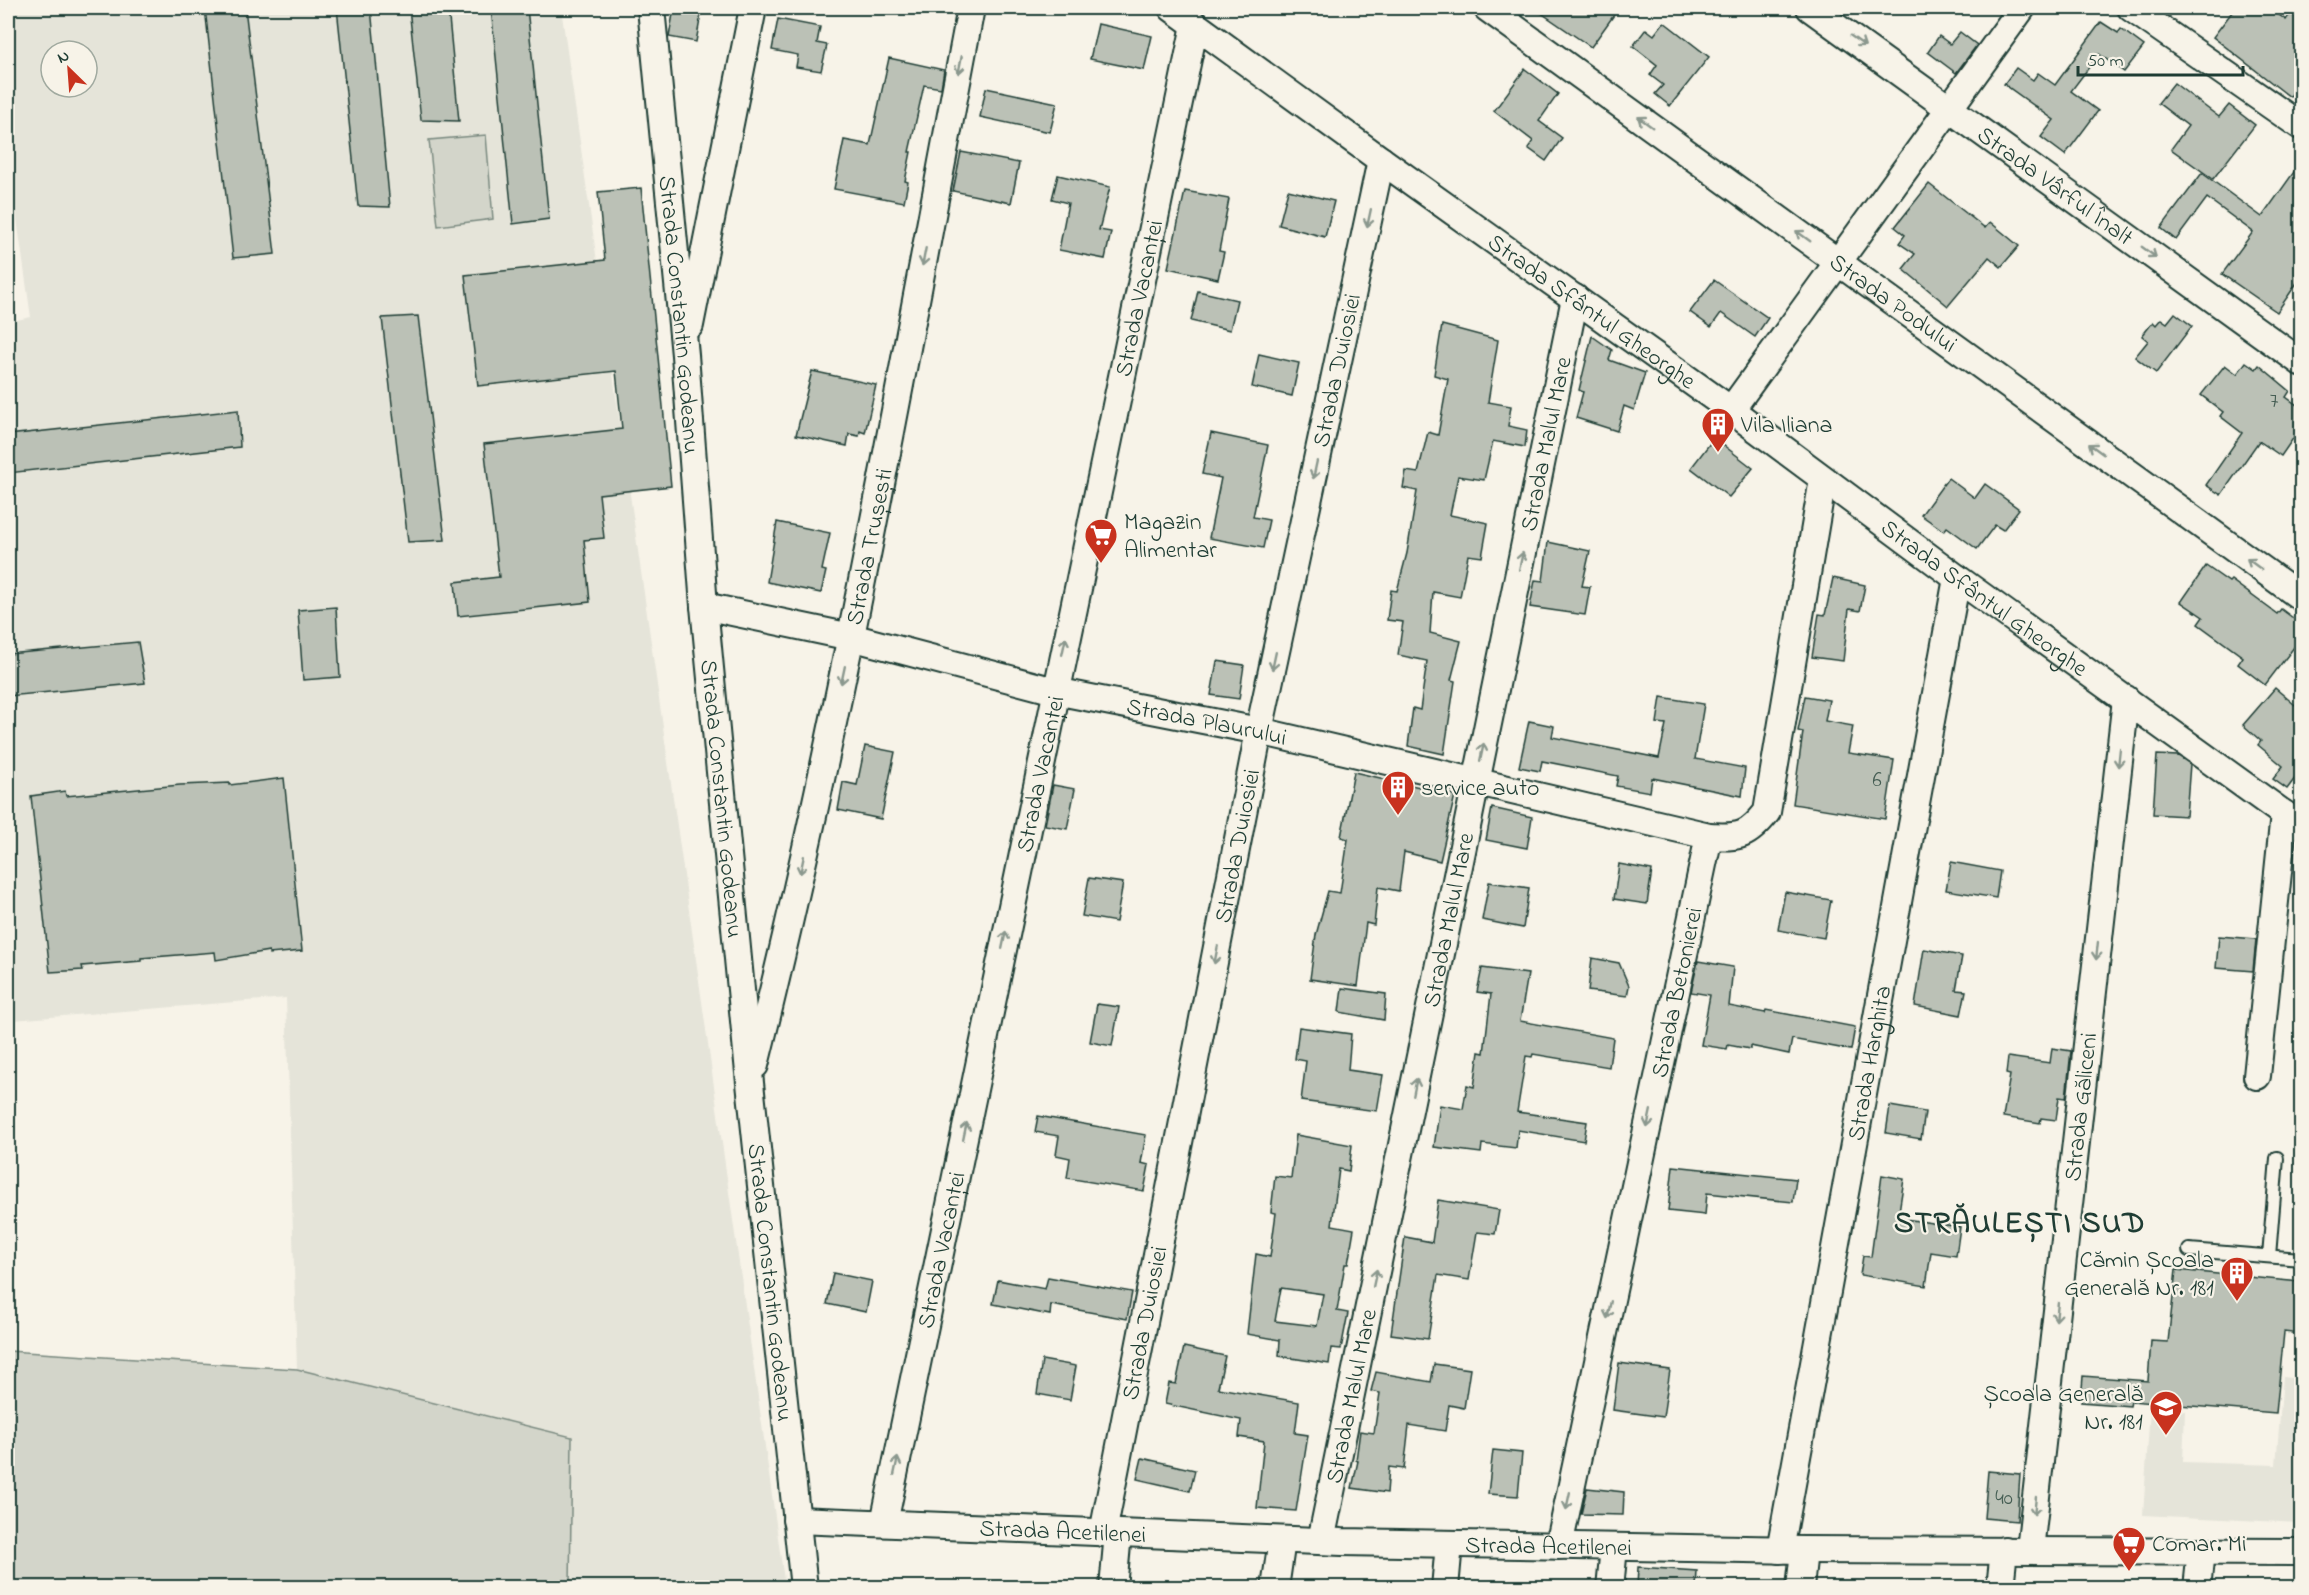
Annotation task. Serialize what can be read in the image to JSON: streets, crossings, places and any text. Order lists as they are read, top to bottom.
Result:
{
  "streets": {
    "street": [
      "Strada Vârful Înalt",
      "Strada Vacanței",
      "Strada Podului",
      "Strada Sfântul Gheorghe",
      "Strada Constantin Godeanu",
      "Strada Duiosiei",
      "Strada Malul Mare",
      "Strada Trușești",
      "Strada Plaurului",
      "Strada Betonierei",
      "Strada Harghita",
      "Strada Găliceni",
      "Strada Acetilenei"
    ]
  },
  "crossings": [
    ["Strada Vacanței", "Strada Sfântul Gheorghe"],
    ["Strada Vacanței", "Strada Plaurului"],
    ["Strada Vacanței", "Strada Acetilenei"],
    ["Strada Sfântul Gheorghe", "Strada Duiosiei"],
    ["Strada Sfântul Gheorghe", "Strada Malul Mare"],
    ["Strada Sfântul Gheorghe", "Strada Harghita"],
    ["Strada Sfântul Gheorghe", "Strada Găliceni"],
    ["Strada Constantin Godeanu", "Strada Trușești"],
    ["Strada Constantin Godeanu", "Strada Plaurului"],
    ["Strada Constantin Godeanu", "Strada Acetilenei"],
    ["Strada Duiosiei", "Strada Plaurului"],
    ["Strada Duiosiei", "Strada Acetilenei"],
    ["Strada Malul Mare", "Strada Plaurului"],
    ["Strada Malul Mare", "Strada Acetilenei"],
    ["Strada Trușești", "Strada Plaurului"],
    ["Strada Plaurului", "Strada Betonierei"],
    ["Strada Betonierei", "Strada Acetilenei"],
    ["Strada Harghita", "Strada Acetilenei"],
    ["Strada Găliceni", "Strada Acetilenei"]
  ],
  "one_way": [
    "Strada Vacanței",
    "Strada Podului",
    "Strada Duiosiei",
    "Strada Malul Mare",
    "Strada Betonierei"
  ],
  "districts": ["STRĂULEȘTI SUD"],
  "places": {
    "building": ["Vila Iliana", "service auto", "Cămin Școala Generală Nr. 181"],
    "supermarket": ["Magazin Alimentar", "Comar. Mi"],
    "school or university": ["Școala Generală Nr. 181"]
  },
  "house_numbers": ["7", "6", "40"],
  "scale_bar": "50 m",
  "north": "top left"
}
